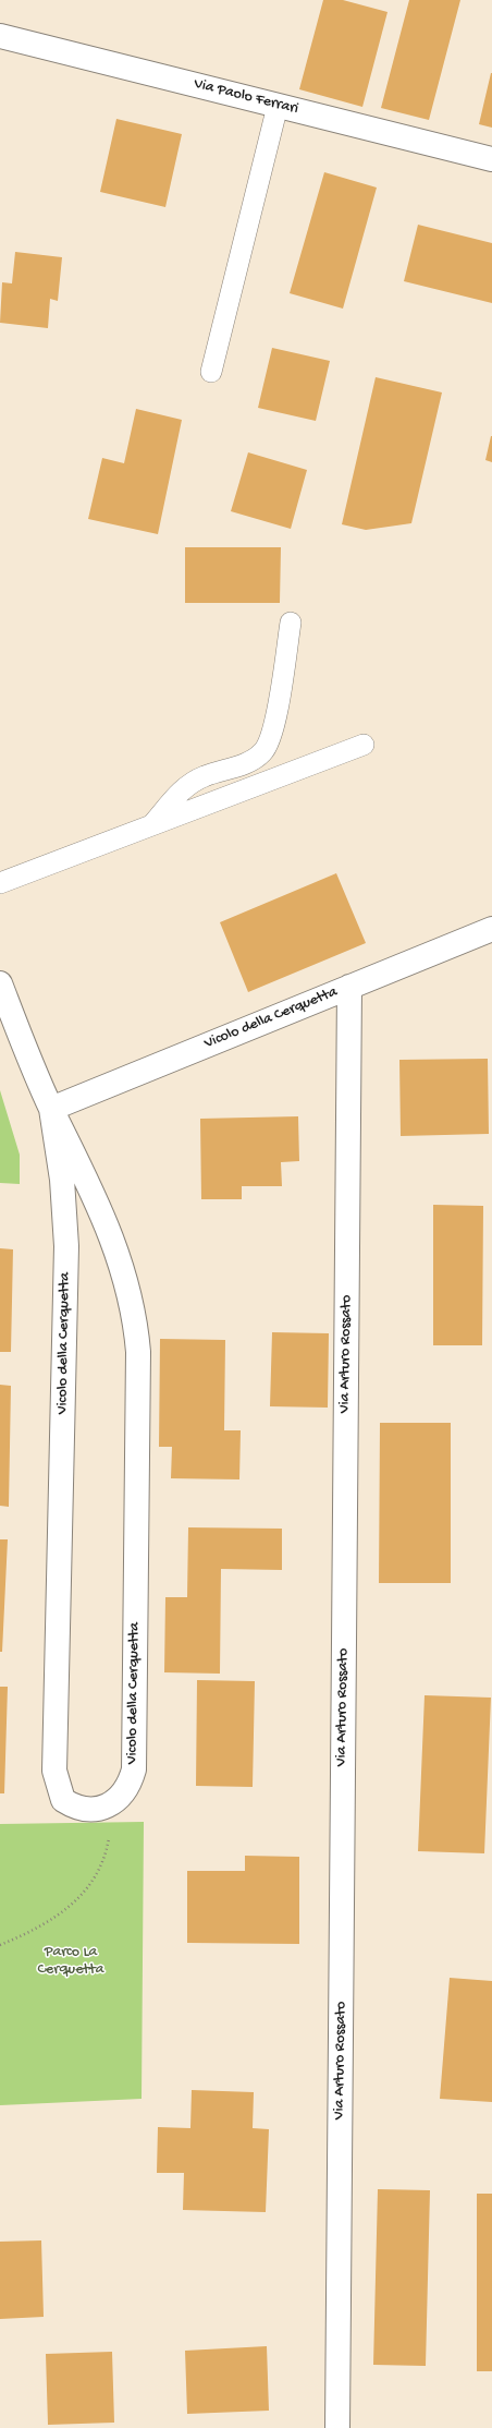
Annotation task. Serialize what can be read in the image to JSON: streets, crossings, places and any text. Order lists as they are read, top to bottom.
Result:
{
  "streets": {
    "street": ["Via Paolo Ferrari", "Vicolo della Cerquetta", "Via Arturo Rossato"]
  },
  "crossings": [
    ["Vicolo della Cerquetta", "Via Arturo Rossato"]
  ],
  "parks": ["Parco La Cerquetta"]
}
